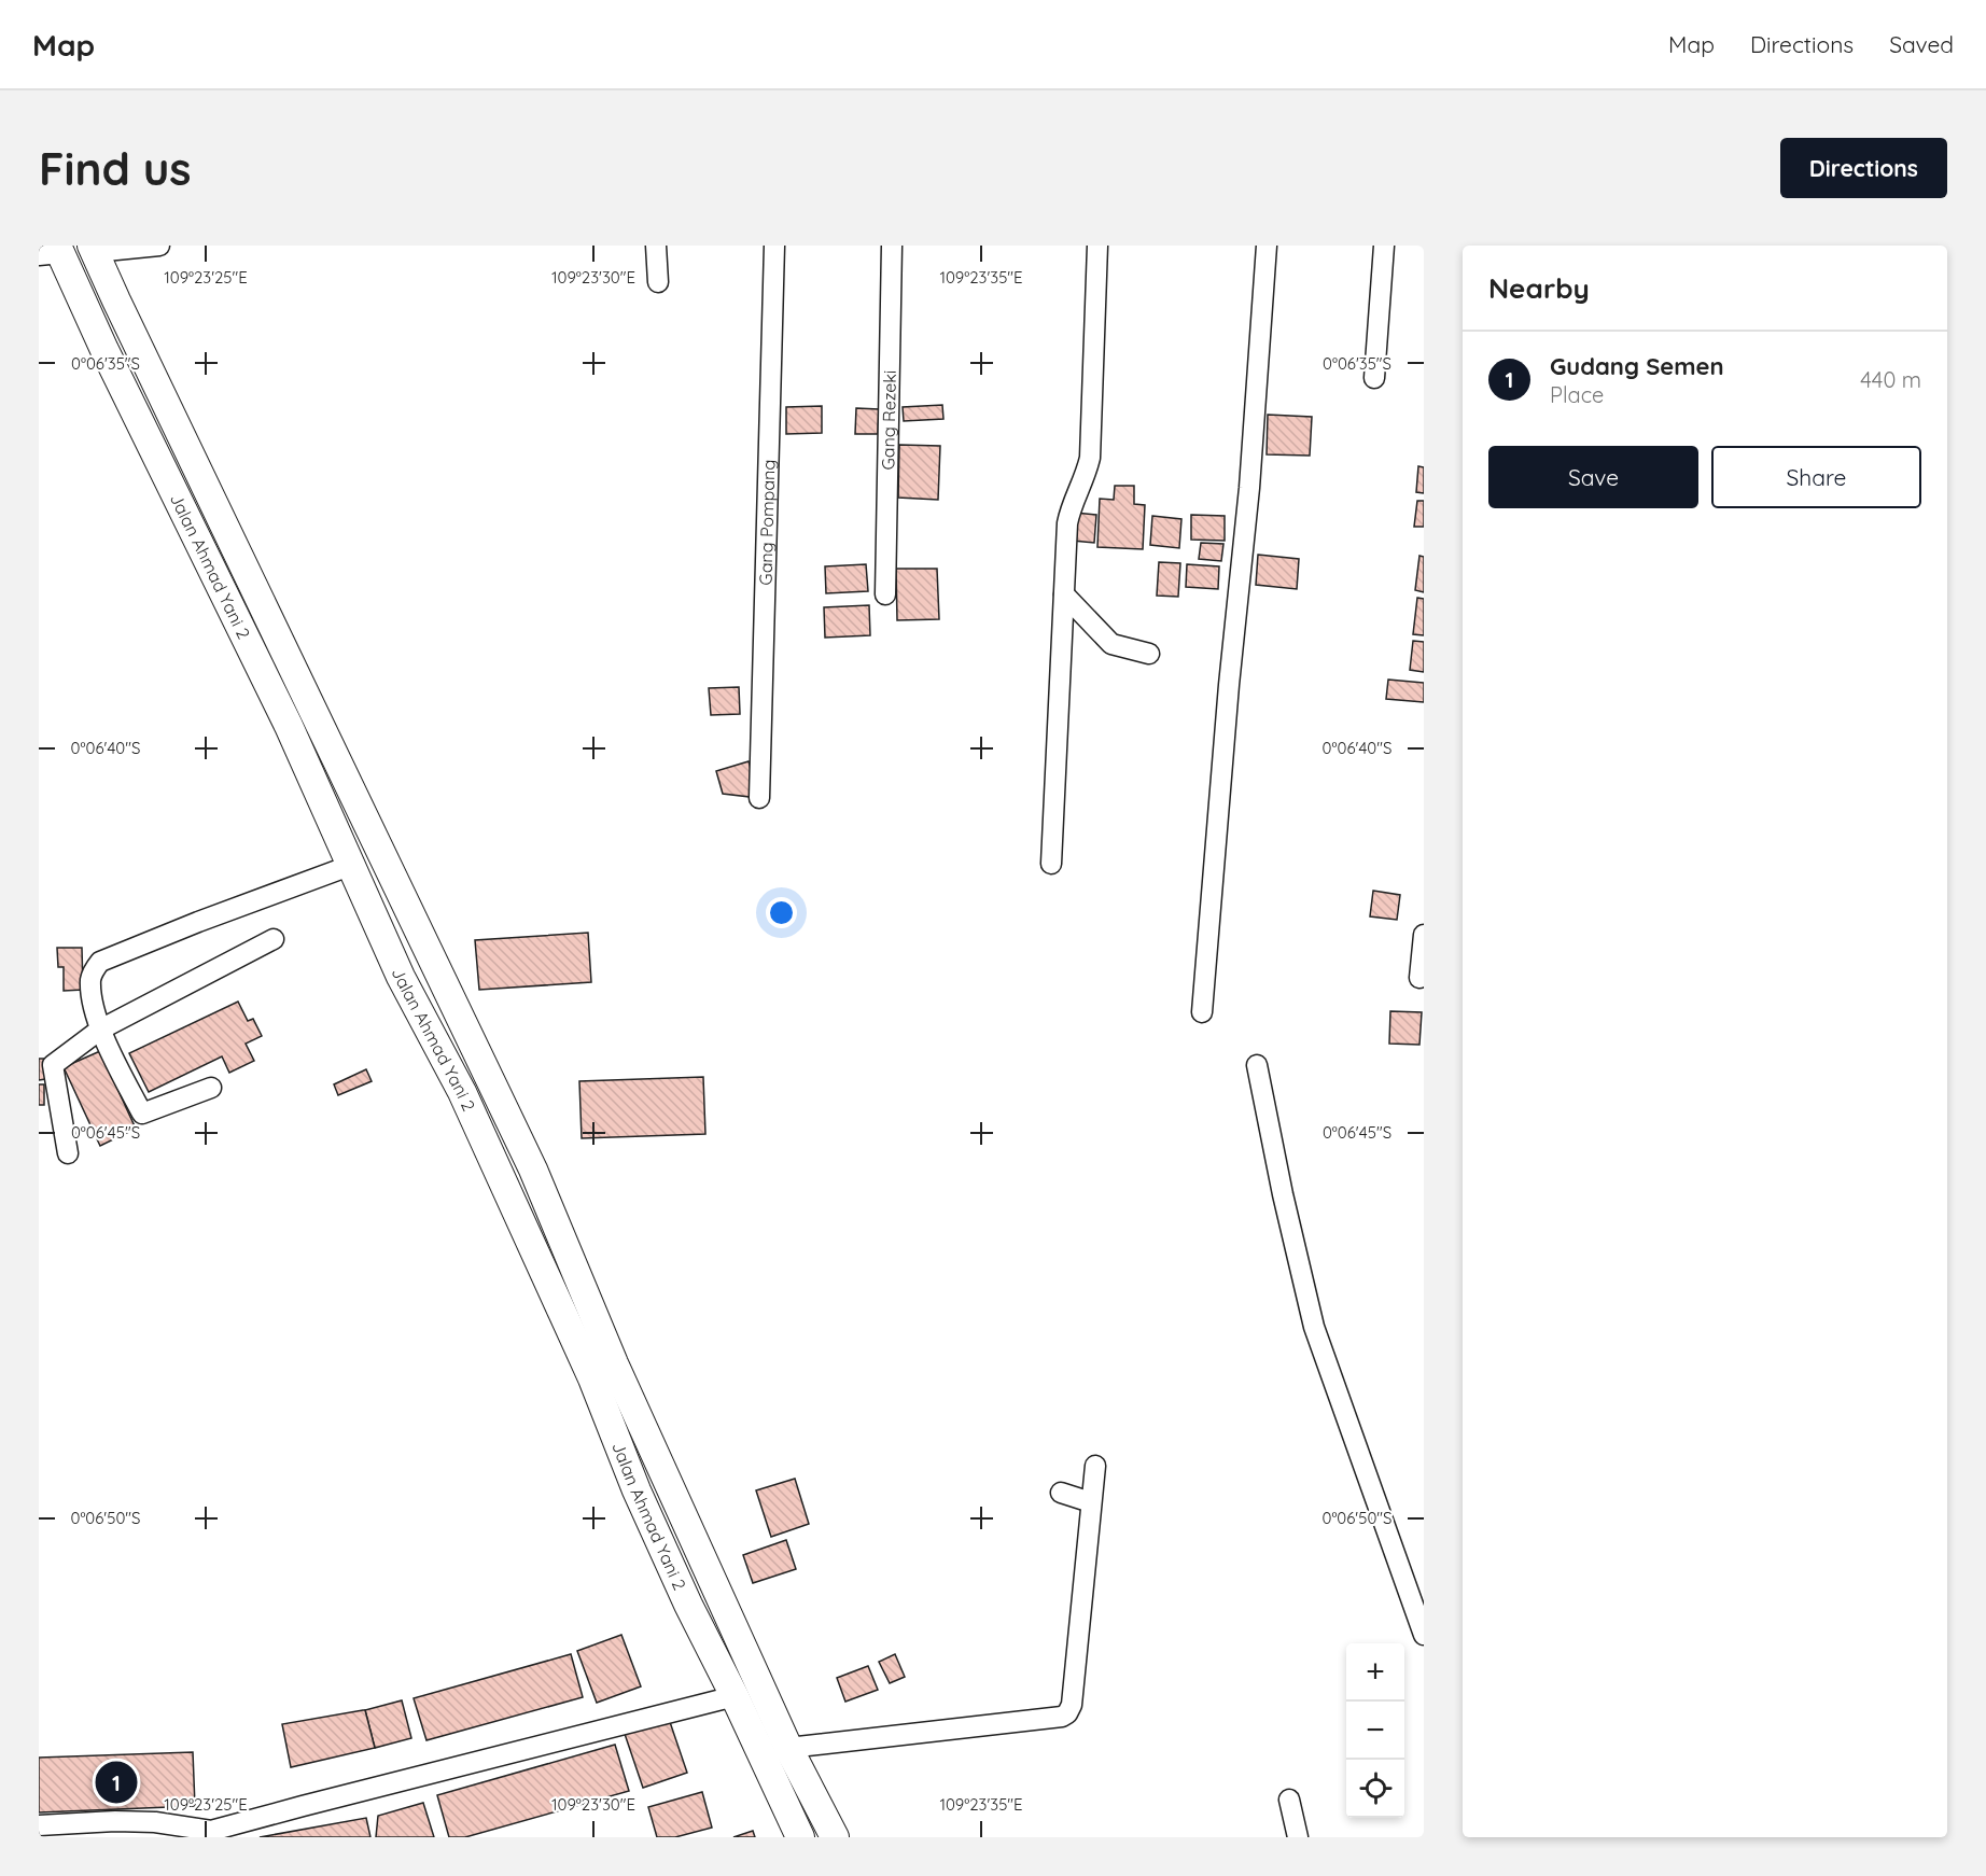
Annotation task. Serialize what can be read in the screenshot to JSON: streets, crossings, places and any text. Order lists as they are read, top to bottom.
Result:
{
  "streets": {
    "highway": ["Jalan Ahmad Yani 2"],
    "street": ["Gang Rezeki", "Gang Pompang"]
  },
  "page": {
    "header": "Map",
    "nav": ["Map", "Directions", "Saved"],
    "buttons": [
      "Directions",
      ["Save", "Share"]
    ],
    "title": "Find us",
    "heading": "Nearby",
    "list": [
      {
        "mark": "1",
        "name": "Gudang Semen",
        "note": "Place",
        "value": "440 m"
      }
    ],
    "map_buttons": ["+", "−"],
    "pins": "1"
  },
  "coordinates": [
    "109°23'25\"E",
    "109°23'30\"E",
    "109°23'35\"E",
    "0°06'35\"S",
    "0°06'40\"S",
    "0°06'45\"S",
    "0°06'50\"S"
  ]
}
